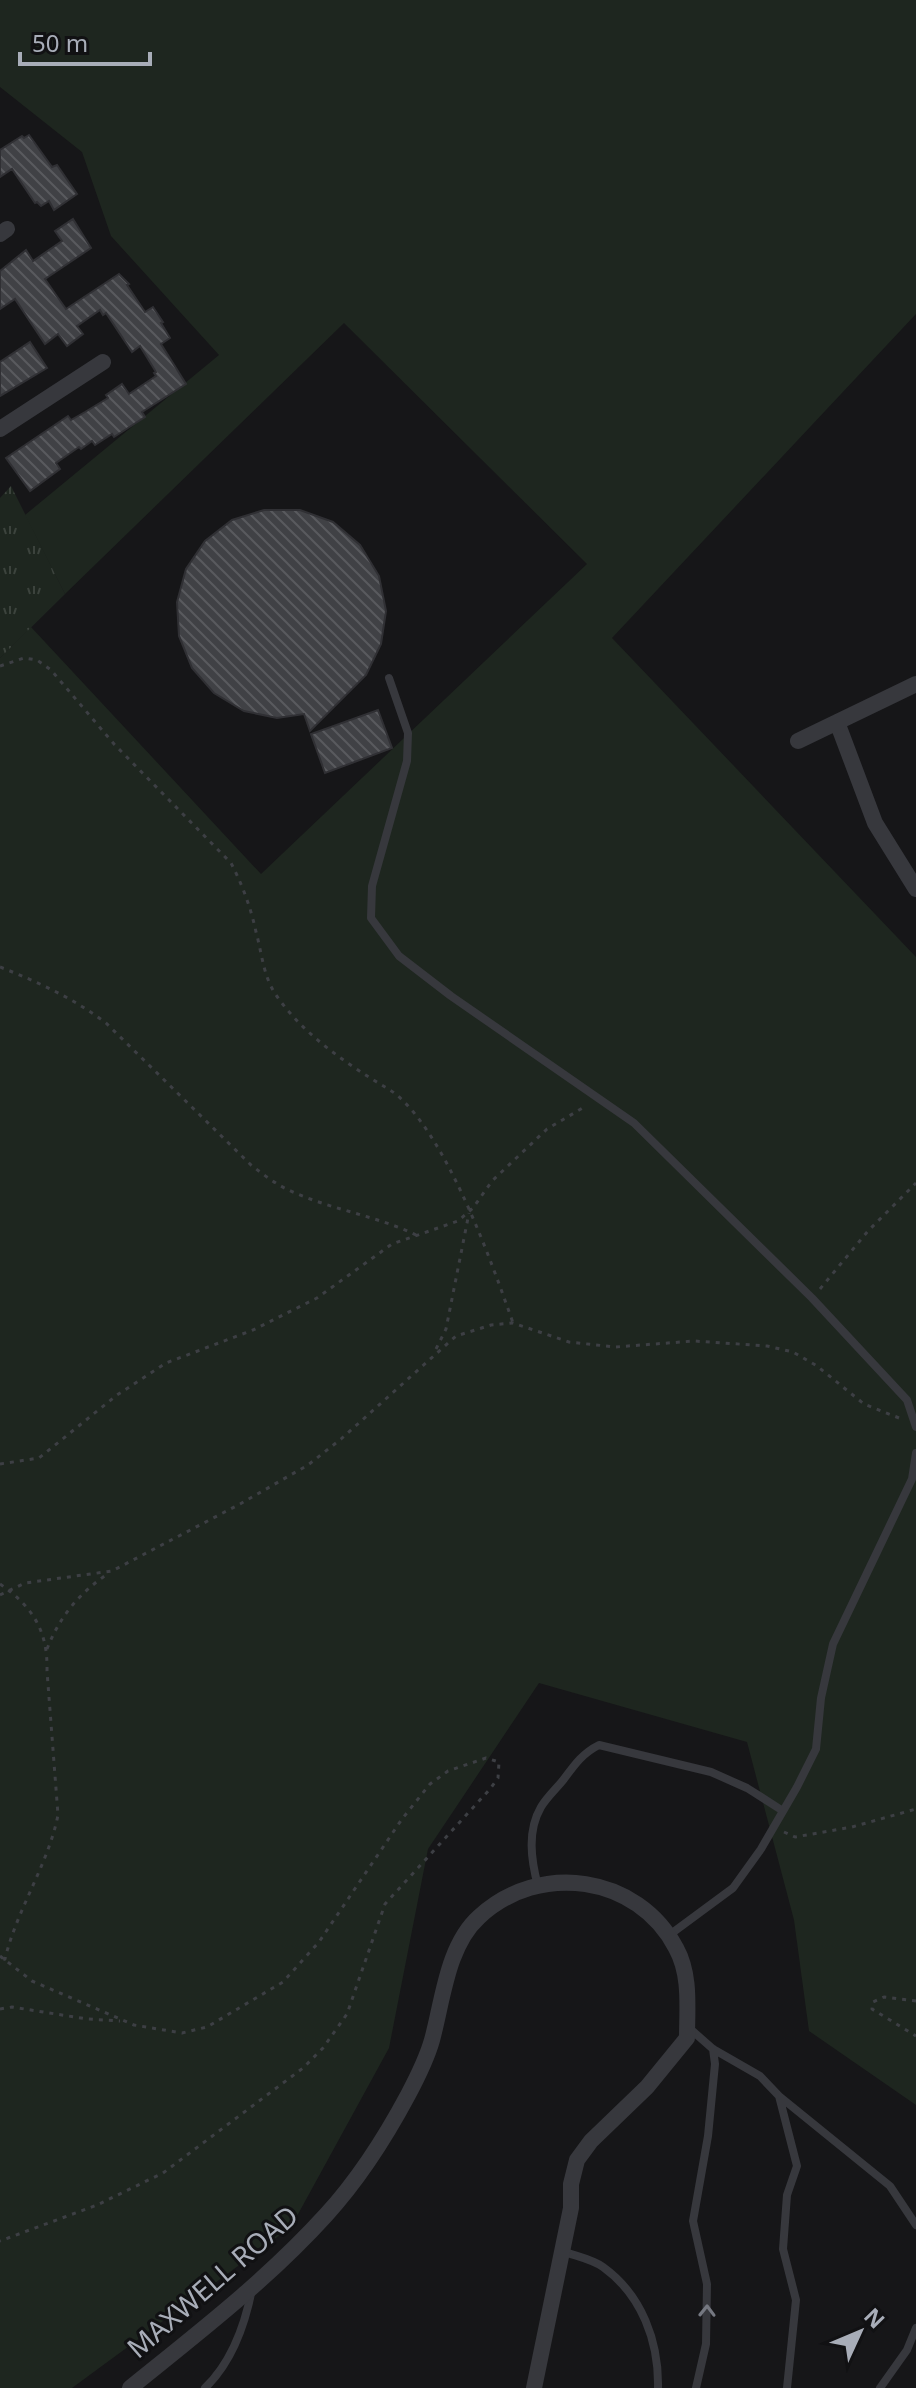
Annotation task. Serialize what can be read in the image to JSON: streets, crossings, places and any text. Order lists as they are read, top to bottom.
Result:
{
  "streets": {
    "street": ["MAXWELL ROAD"]
  },
  "scale_bar": "50 m",
  "north": "top right"
}
